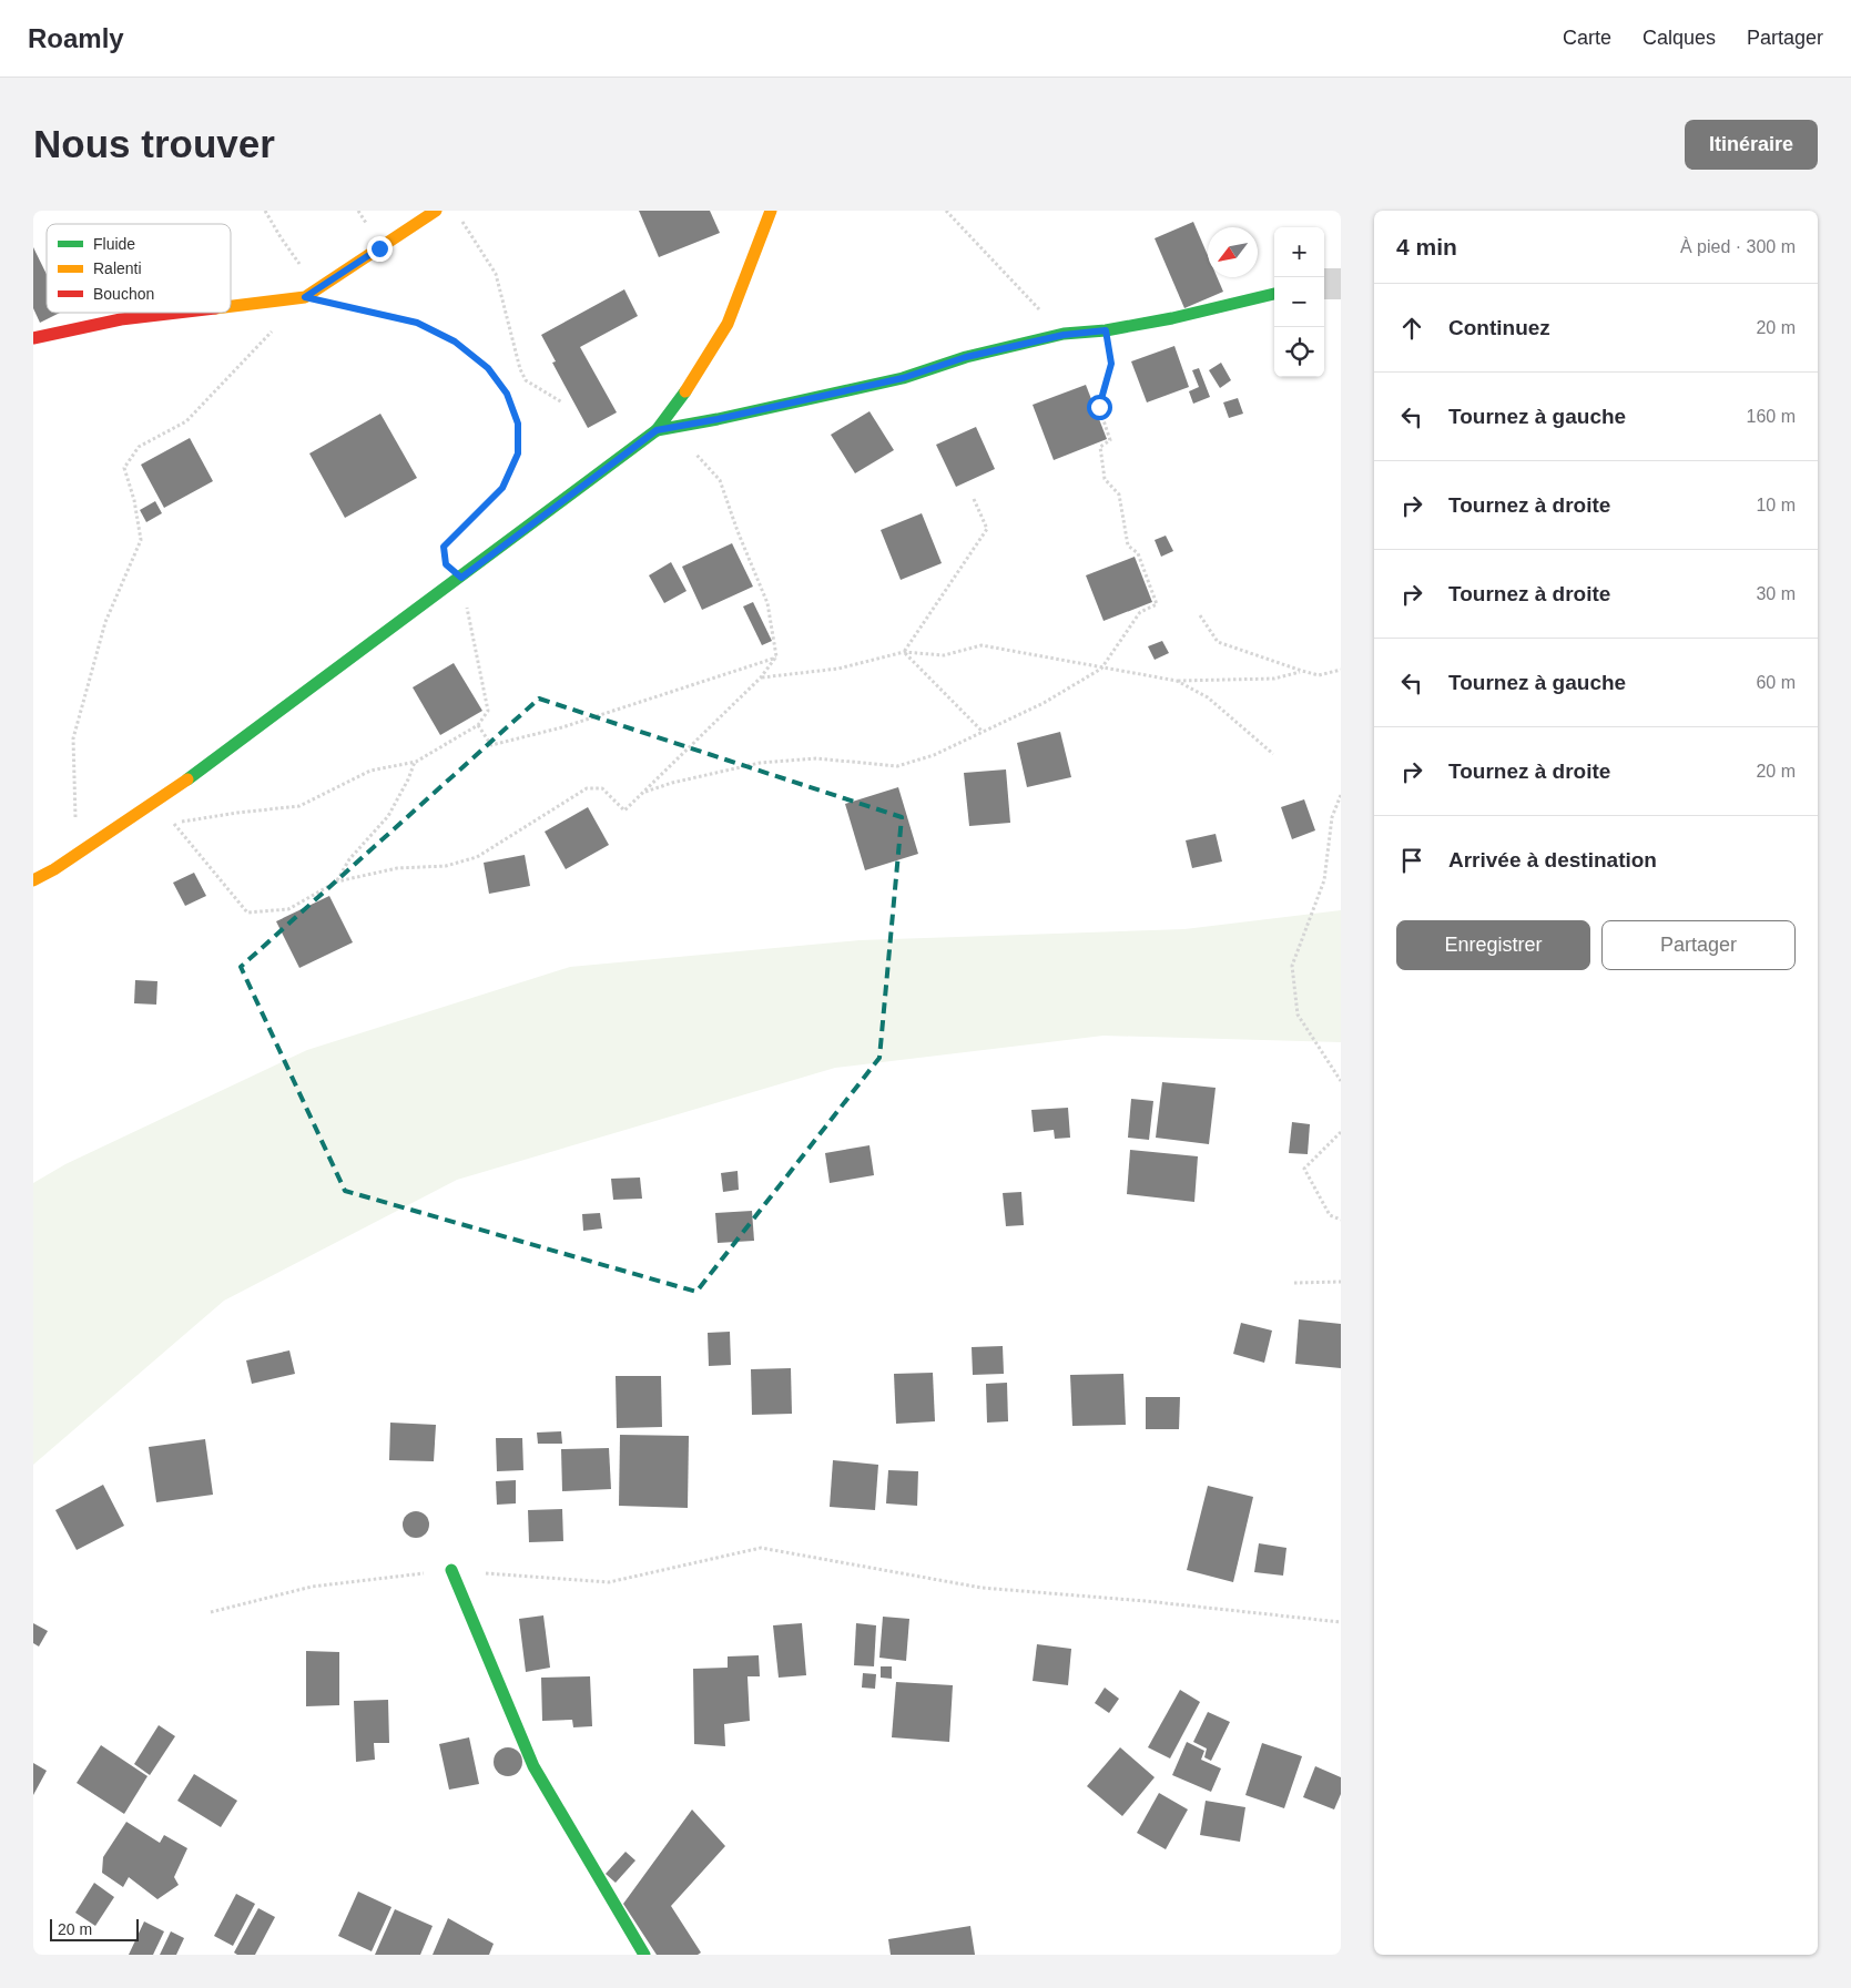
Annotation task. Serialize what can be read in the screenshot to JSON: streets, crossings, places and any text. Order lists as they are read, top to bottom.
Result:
{
  "legend": ["Fluide", "Ralenti", "Bouchon"],
  "scale_bar": "20 m",
  "north": "bottom left",
  "page": {
    "header": "Roamly",
    "nav": ["Carte", "Calques", "Partager"],
    "buttons": [
      "Itinéraire",
      ["Enregistrer", "Partager"]
    ],
    "title": "Nous trouver",
    "heading": ["4 min", "À pied · 300 m"],
    "map_buttons": ["+", "−"],
    "list": [
      ["Continuez", "20 m"],
      ["Tournez à gauche", "160 m"],
      ["Tournez à droite", "10 m"],
      ["Tournez à droite", "30 m"],
      ["Tournez à gauche", "60 m"],
      ["Tournez à droite", "20 m"],
      "Arrivée à destination"
    ],
    "scale": "20 m"
  }
}
